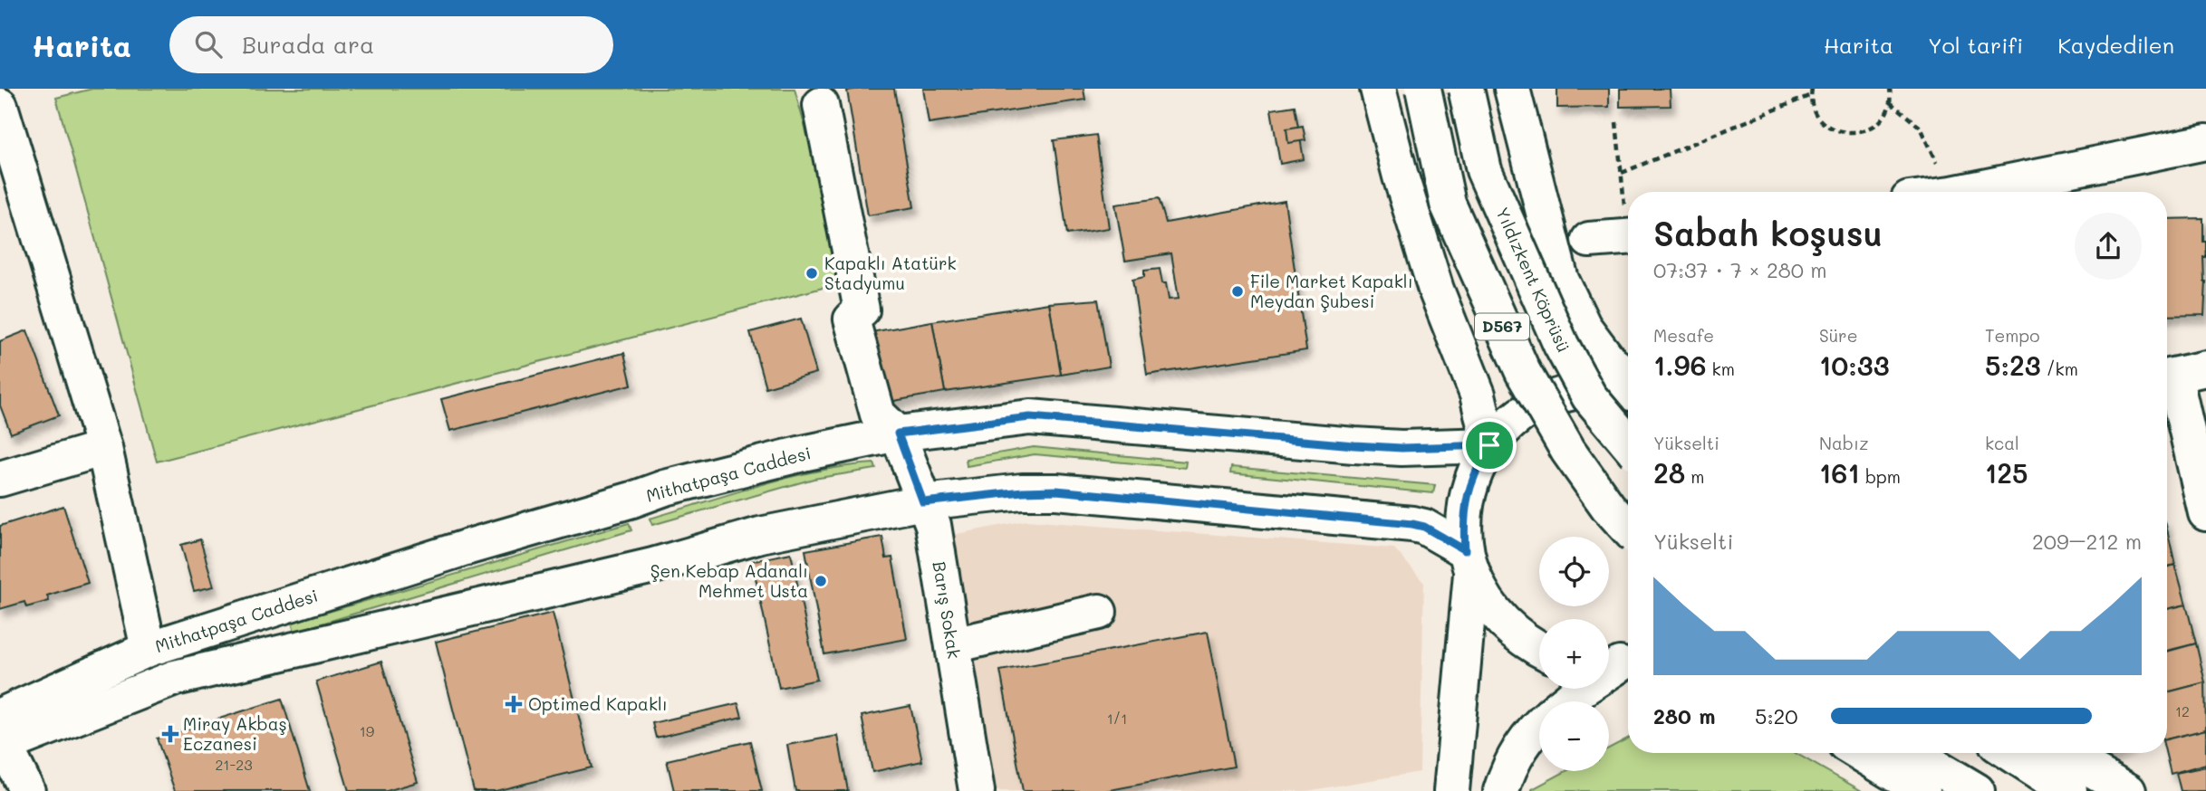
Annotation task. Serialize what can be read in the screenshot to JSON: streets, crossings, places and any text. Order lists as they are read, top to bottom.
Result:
{
  "streets": {
    "main road": [
      "Yıldızkent Köprüsü",
      "D567",
      "Mithatpaşa Caddesi",
      "Barış Sokak"
    ]
  },
  "crossings": [
    ["Mithatpaşa Caddesi", "Barış Sokak"]
  ],
  "places": {
    "other": ["Kapaklı Atatürk Stadyumu", "File Market Kapaklı Meydan Şubesi", "Şen Kebap Adanalı Mehmet Usta"],
    "health": ["Optimed Kapaklı", "Miray Akbaş Eczanesi"]
  },
  "house_numbers": [
    "12",
    "1/1",
    "19",
    "21-23"
  ],
  "page": {
    "header": "Harita",
    "search": "Burada ara",
    "nav": ["Harita", "Yol tarifi", "Kaydedilen"],
    "heading": ["Sabah koşusu", "07:37 · 7 × 280 m"],
    "stats": [
      ["Mesafe", "1.96 km"],
      ["Süre", "10:33"],
      ["Tempo", "5:23 /km"],
      ["Yükselti", "28 m"],
      ["Nabız", "161 bpm"],
      ["kcal", "125"]
    ],
    "chart": ["Yükselti", "209–212 m"],
    "map_buttons": ["+", "−"],
    "list": [
      {
        "name": "280 m",
        "note": "5:20"
      }
    ]
  }
}
